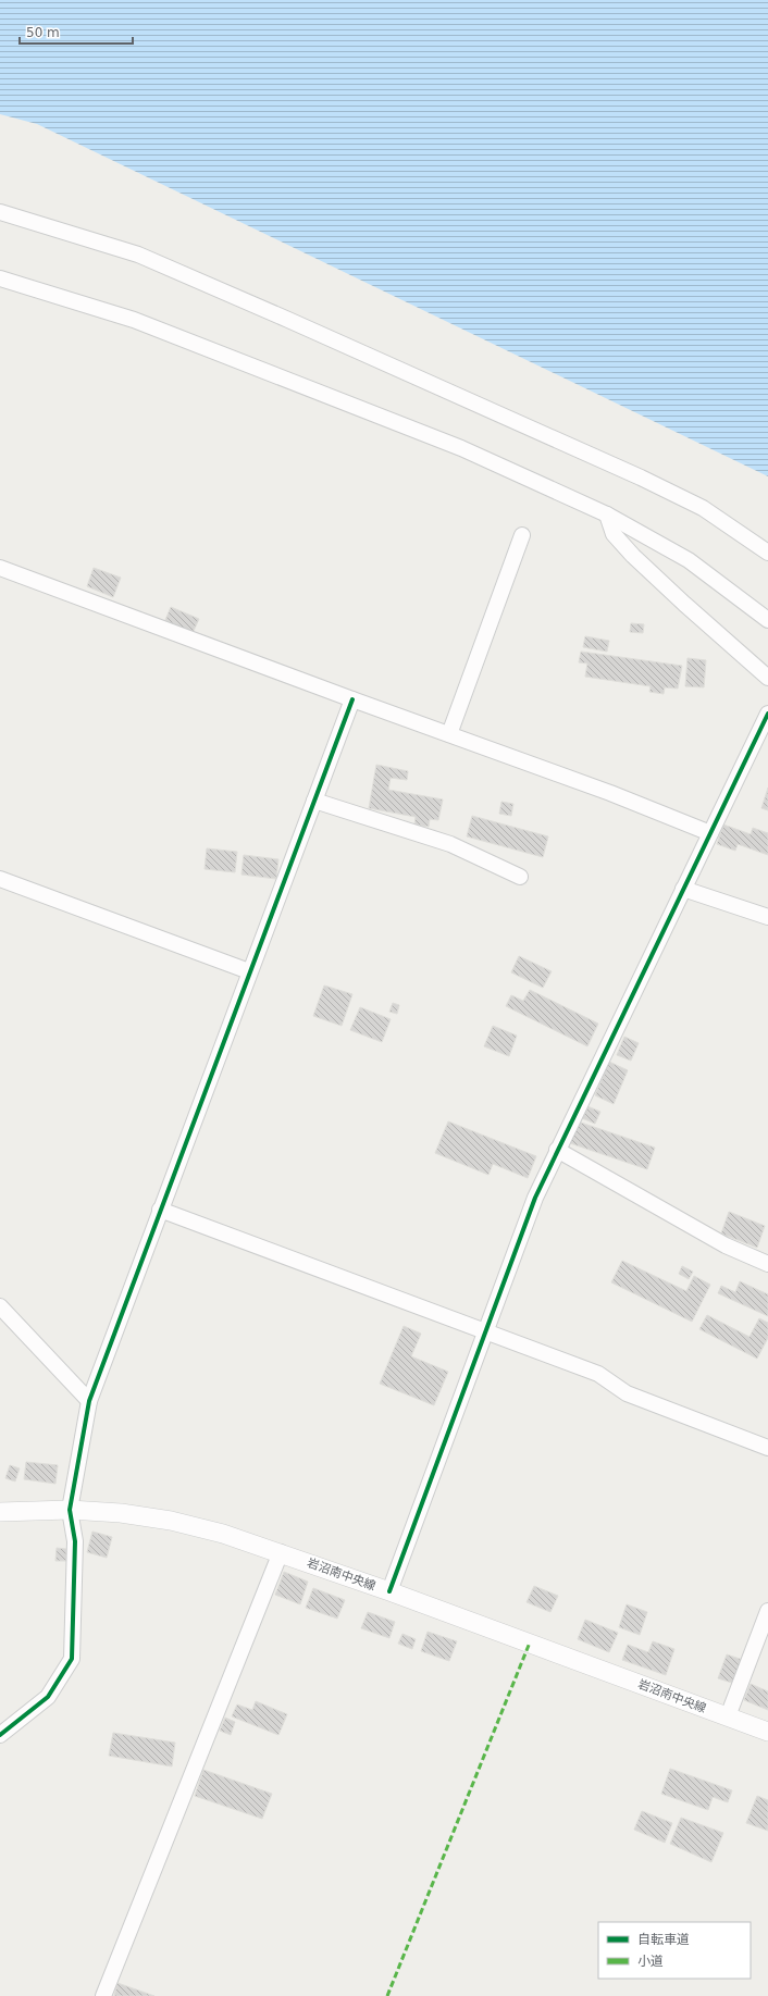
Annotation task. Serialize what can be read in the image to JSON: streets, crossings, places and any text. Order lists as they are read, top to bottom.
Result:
{
  "streets": {
    "street": ["岩沼南中央線"]
  },
  "legend": ["自転車道", "小道"],
  "scale_bar": "50 m"
}
